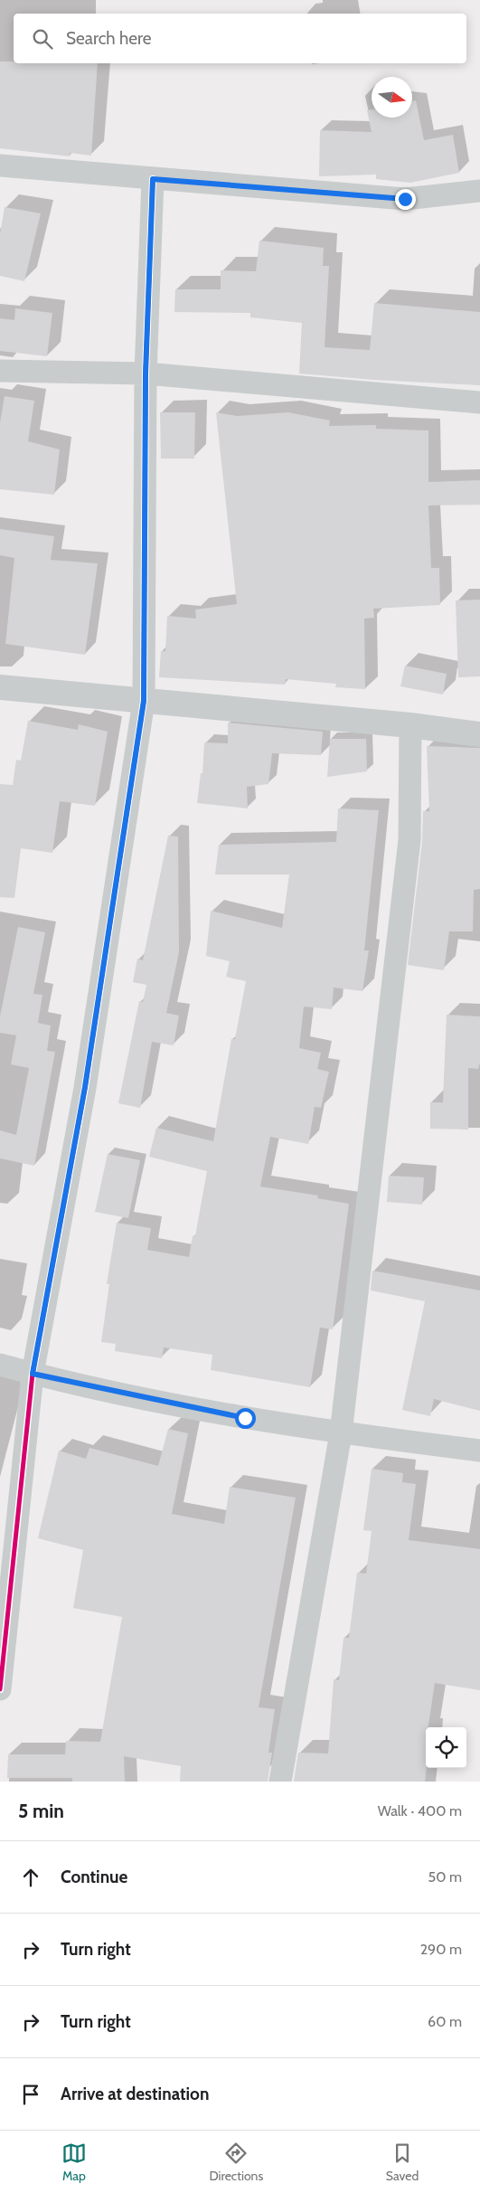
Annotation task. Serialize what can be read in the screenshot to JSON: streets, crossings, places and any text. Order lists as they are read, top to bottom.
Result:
{
  "north": "right",
  "page": {
    "search": "Search here",
    "heading": ["5 min", "Walk · 400 m"],
    "list": [
      ["Continue", "50 m"],
      ["Turn right", "290 m"],
      ["Turn right", "60 m"],
      "Arrive at destination"
    ],
    "nav": ["Map", "Directions", "Saved"]
  }
}
